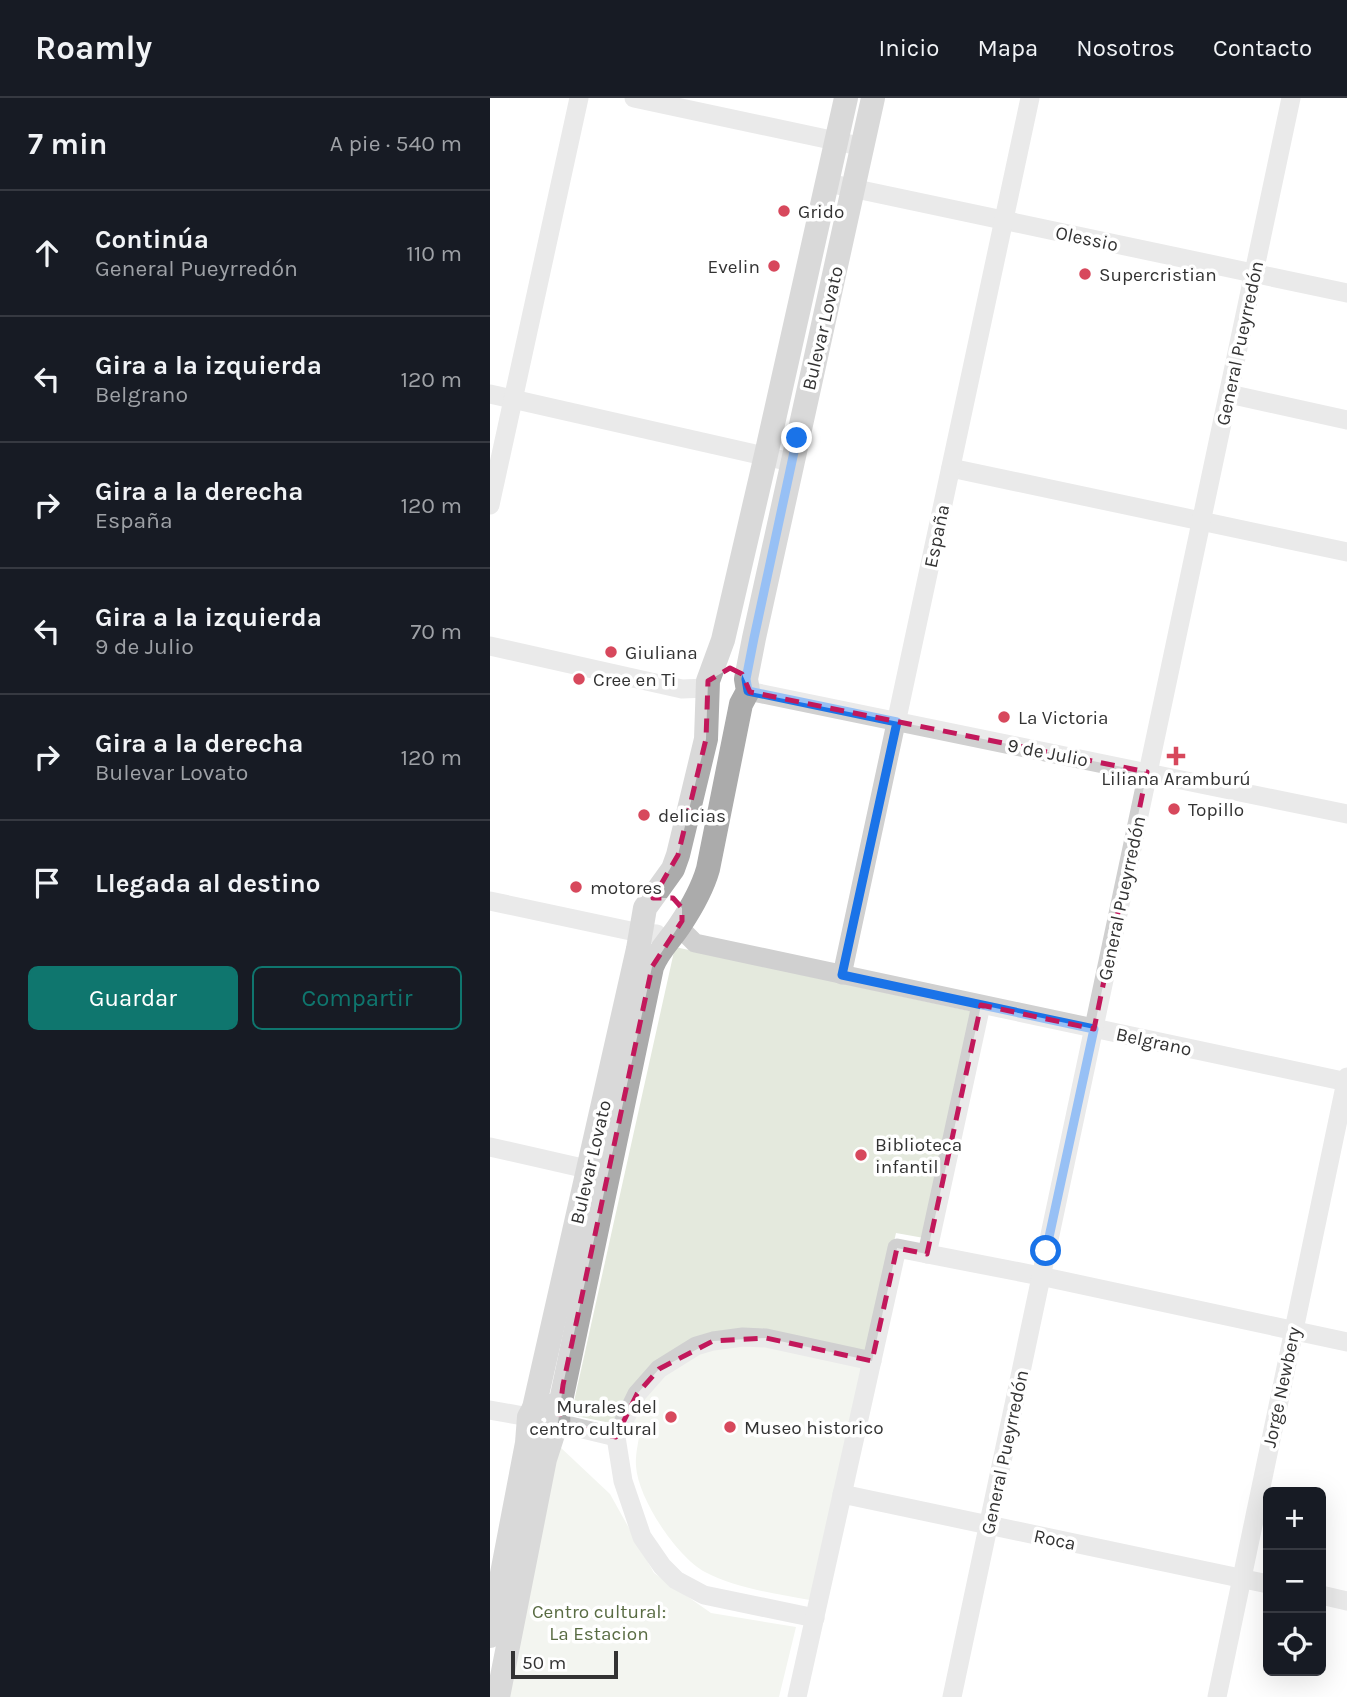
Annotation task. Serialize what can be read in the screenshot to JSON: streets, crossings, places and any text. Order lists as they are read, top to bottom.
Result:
{
  "streets": {
    "main road": ["Bulevar Lovato", "9 de Julio"],
    "street": [
      "Olessio",
      "General Pueyrredón",
      "España",
      "Belgrano",
      "Jorge Newbery",
      "Roca"
    ]
  },
  "crossings": [
    ["Olessio", "Bulevar Lovato"],
    ["Olessio", "General Pueyrredón"],
    ["Olessio", "España"],
    ["Bulevar Lovato", "9 de Julio"],
    ["Bulevar Lovato", "Belgrano"],
    ["General Pueyrredón", "9 de Julio"],
    ["General Pueyrredón", "Belgrano"],
    ["General Pueyrredón", "Roca"],
    ["España", "9 de Julio"],
    ["España", "Belgrano"],
    ["Belgrano", "Jorge Newbery"],
    ["Jorge Newbery", "Roca"]
  ],
  "parks": ["Centro cultural: La Estacion"],
  "places": {
    "other": [
      "Grido",
      "Evelin",
      "Supercristian",
      "Giuliana",
      "Cree en Ti",
      "La Victoria",
      "Topillo",
      "delicias",
      "motores",
      "Biblioteca infantil",
      "Murales del centro cultural",
      "Museo historico"
    ],
    "health": ["Liliana Aramburú"]
  },
  "scale_bar": "50 m",
  "page": {
    "header": "Roamly",
    "nav": [
      "Inicio",
      "Mapa",
      "Nosotros",
      "Contacto"
    ],
    "heading": ["7 min", "A pie · 540 m"],
    "list": [
      ["Continúa", "General Pueyrredón", "110 m"],
      ["Gira a la izquierda", "Belgrano", "120 m"],
      ["Gira a la derecha", "España", "120 m"],
      ["Gira a la izquierda", "9 de Julio", "70 m"],
      ["Gira a la derecha", "Bulevar Lovato", "120 m"],
      "Llegada al destino"
    ],
    "buttons": ["Guardar", "Compartir"],
    "map_buttons": ["+", "−"],
    "scale": "50 m"
  }
}
